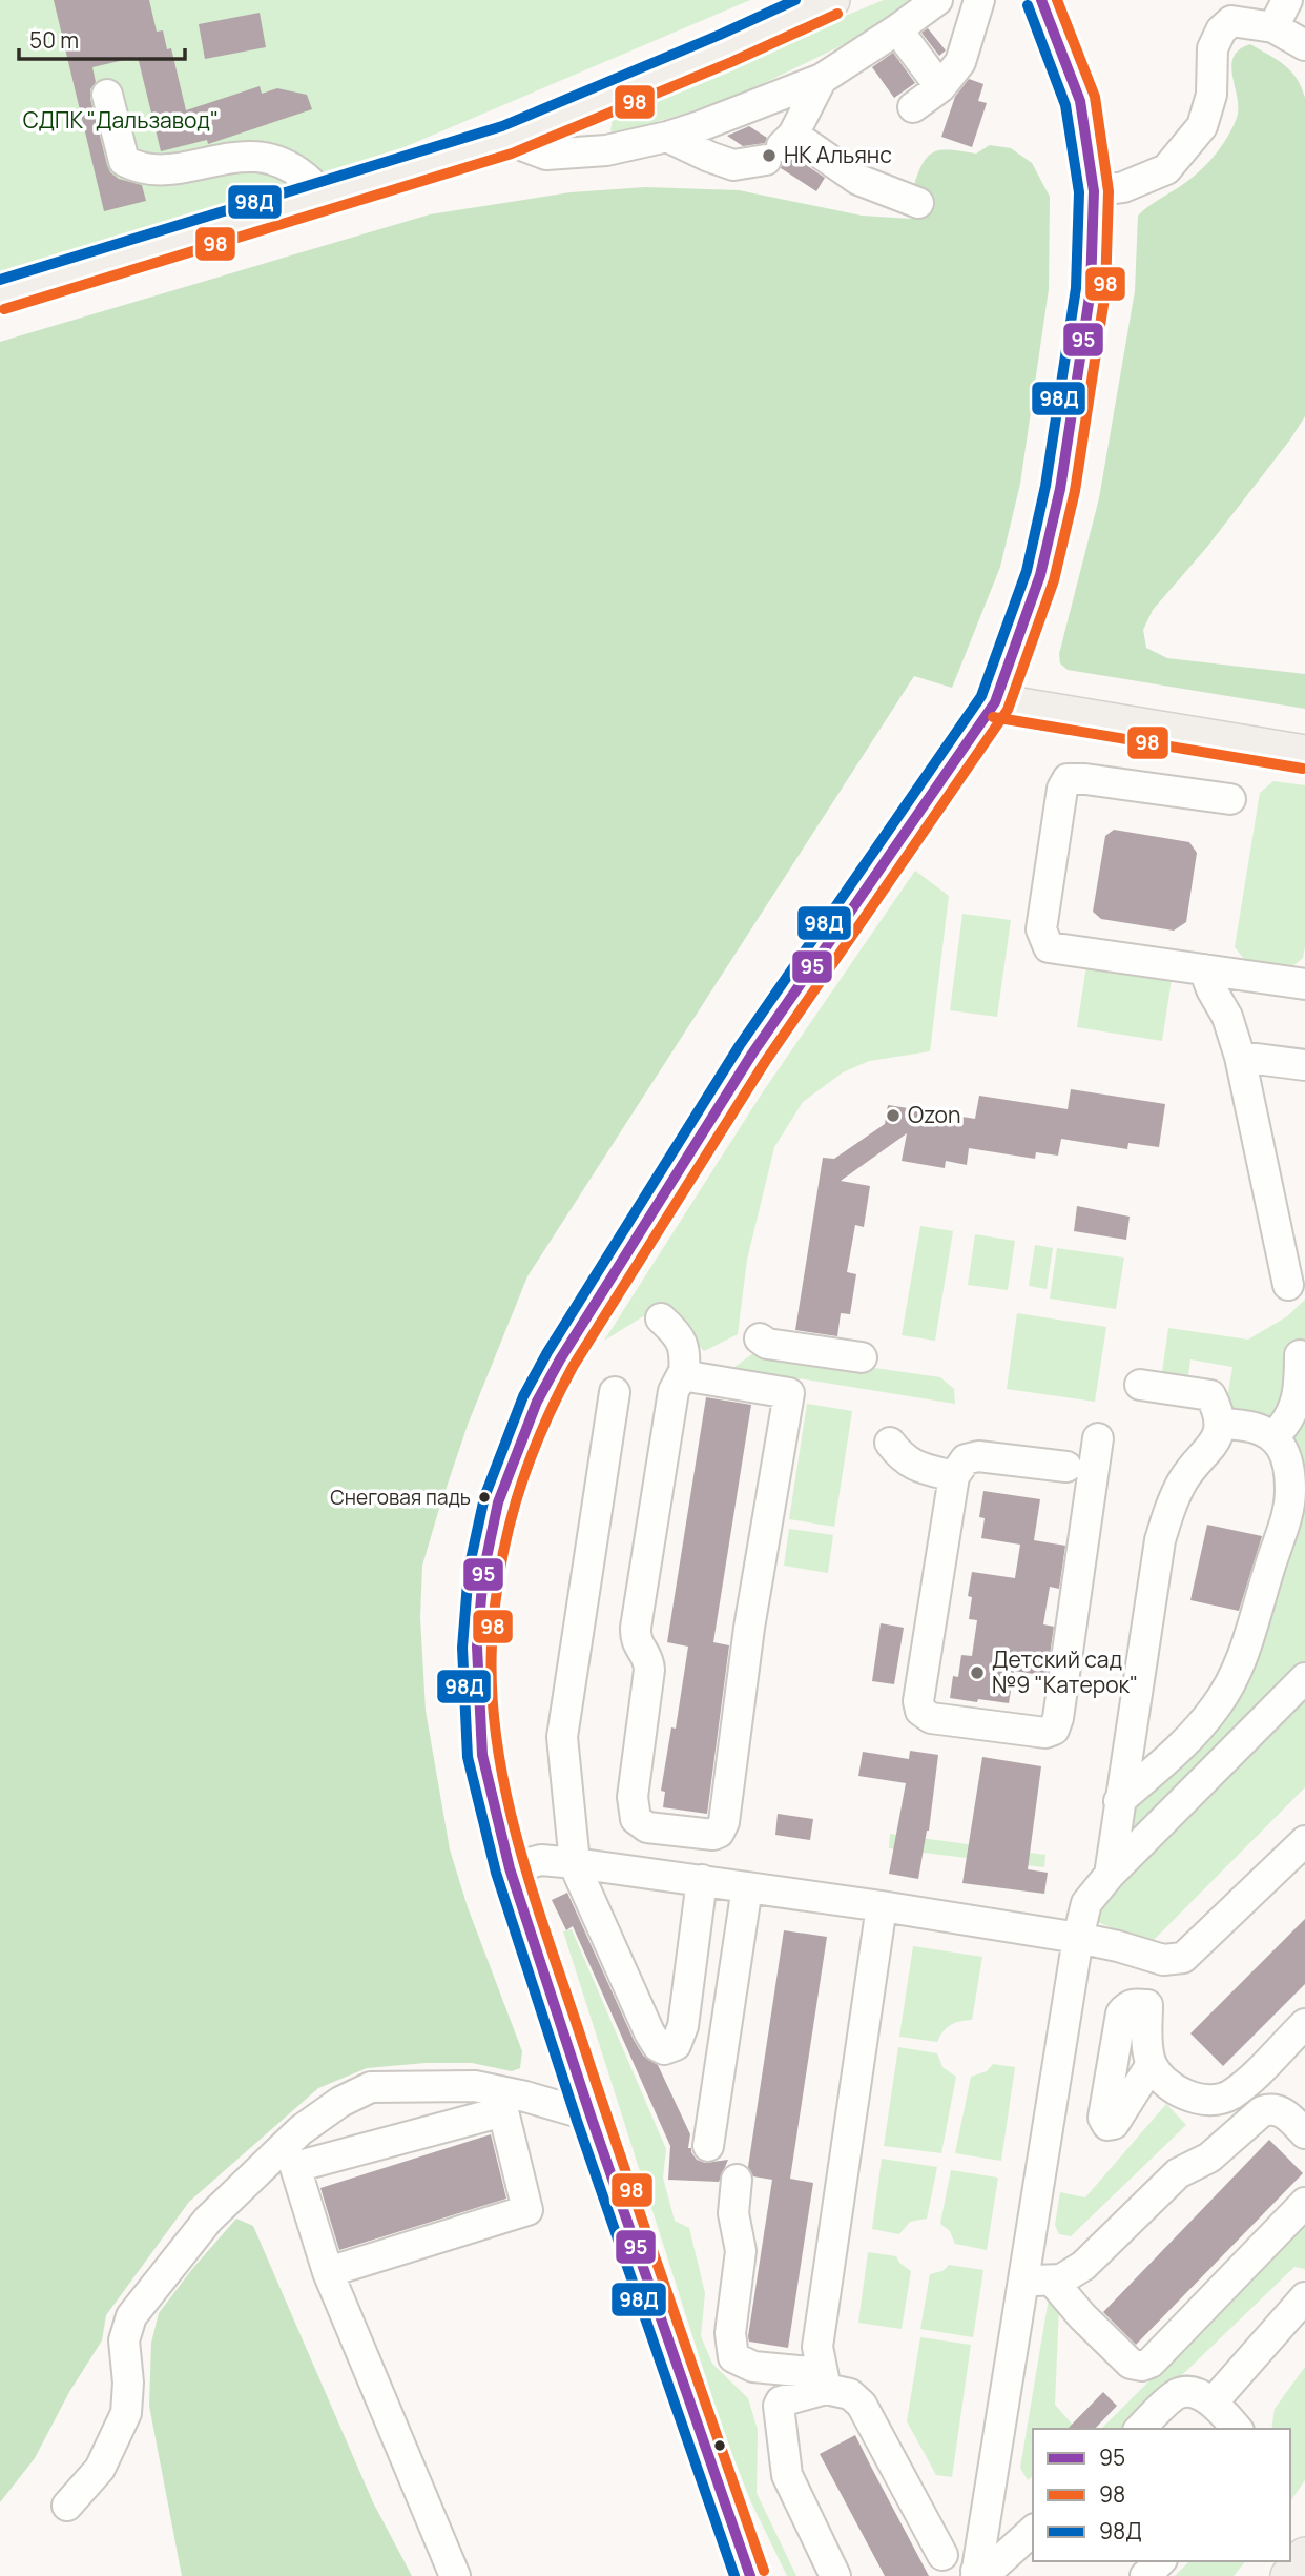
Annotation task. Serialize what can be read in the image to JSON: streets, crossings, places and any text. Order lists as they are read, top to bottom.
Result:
{
  "parks": ["СДПК \"Дальзавод\""],
  "places": [
    "НК Альянс",
    "Ozon",
    "Снеговая падь",
    "Детский сад №9 \"Катерок\""
  ],
  "lines": ["transit line 95", "transit line 98", "transit line 98Д"],
  "legend": ["95", "98", "98Д"],
  "scale_bar": "50 m"
}
